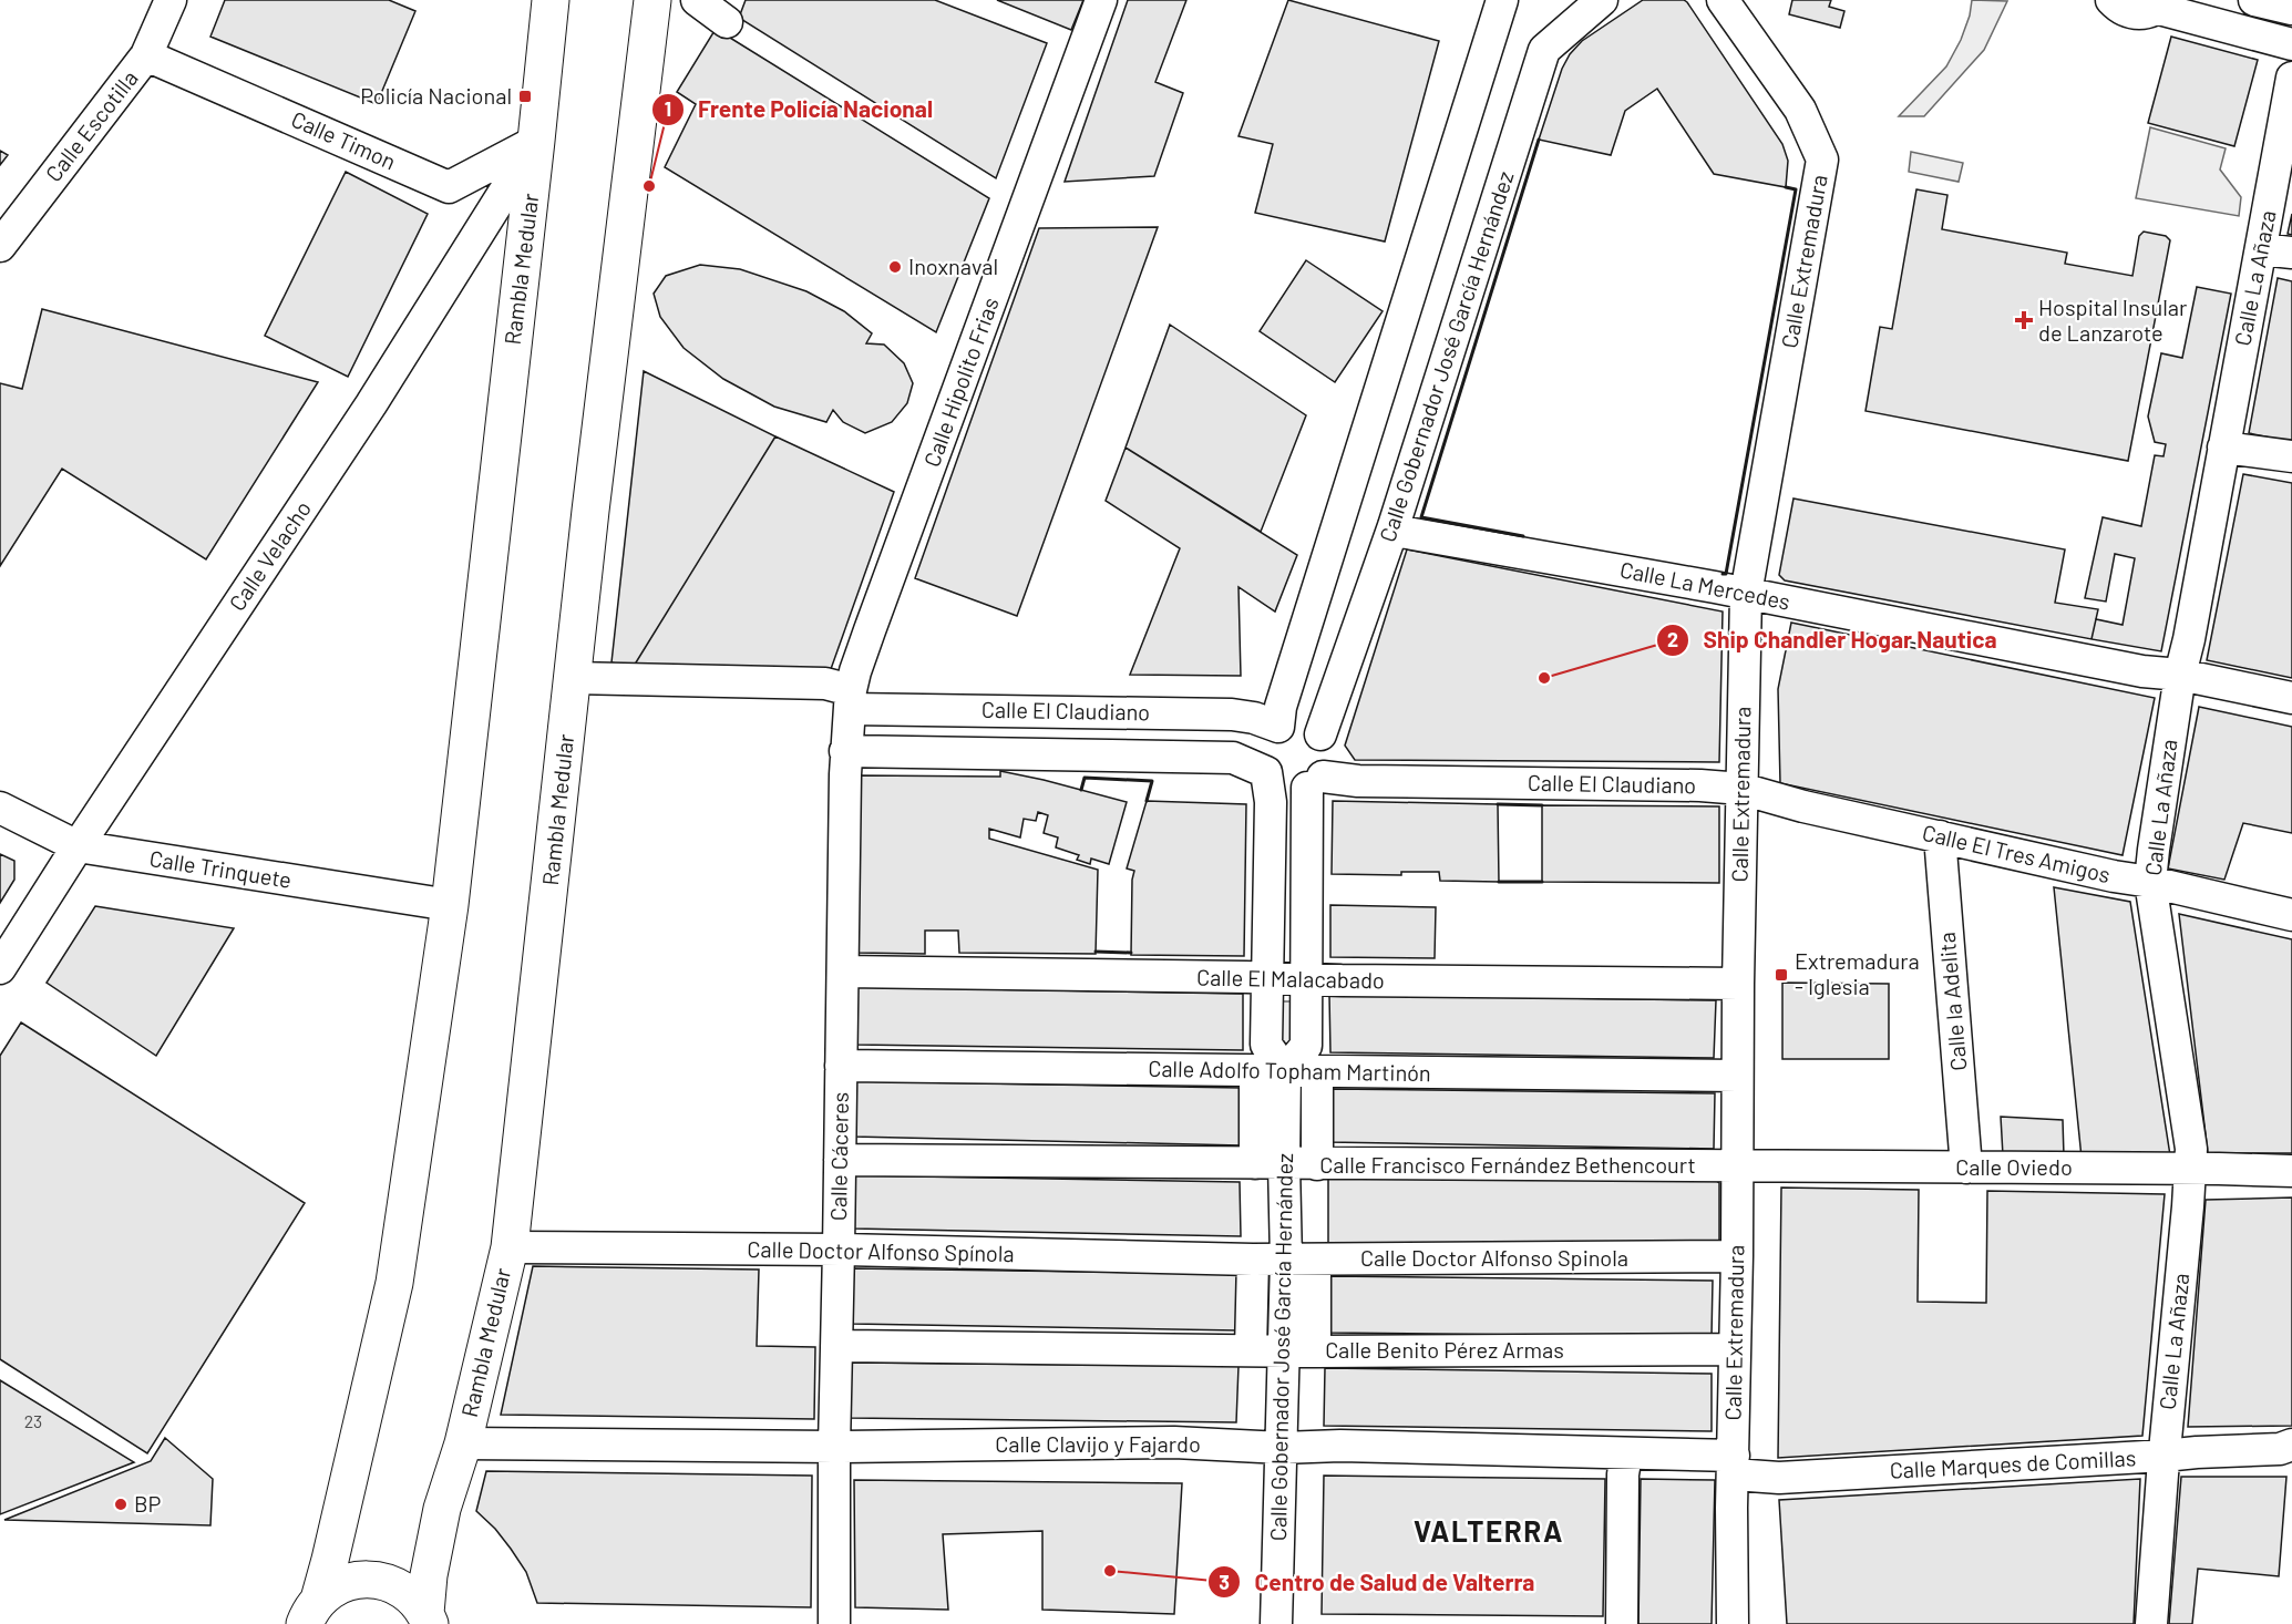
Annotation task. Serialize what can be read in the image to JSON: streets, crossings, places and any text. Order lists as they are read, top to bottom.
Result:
{
  "streets": {
    "main road": ["Rambla Medular"],
    "street": [
      "Calle Escotilla",
      "Calle Timon",
      "Calle Extremadura",
      "Calle La Añaza",
      "Calle Gobernador José García Hernández",
      "Calle Hipolito Frias",
      "Calle Velacho",
      "Calle La Mercedes",
      "Calle El Claudiano",
      "Calle El Tres Amigos",
      "Calle Trinquete",
      "Calle El Malacabado",
      "Calle la Adelita",
      "Calle Adolfo Topham Martinón",
      "Calle Cáceres",
      "Calle Francisco Fernández Bethencourt",
      "Calle Oviedo",
      "Calle Doctor Alfonso Spínola",
      "Calle Doctor Alfonso Spinola",
      "Calle Benito Pérez Armas",
      "Calle Clavijo y Fajardo",
      "Calle Marques de Comillas"
    ]
  },
  "crossings": [
    ["Calle Escotilla", "Calle Timon"],
    ["Calle Timon", "Rambla Medular"],
    ["Calle Timon", "Calle Velacho"],
    ["Calle Extremadura", "Calle La Mercedes"],
    ["Calle Extremadura", "Calle El Claudiano"],
    ["Calle Extremadura", "Calle El Tres Amigos"],
    ["Calle Extremadura", "Calle El Malacabado"],
    ["Calle Extremadura", "Calle Adolfo Topham Martinón"],
    ["Calle Extremadura", "Calle Francisco Fernández Bethencourt"],
    ["Calle Extremadura", "Calle Oviedo"],
    ["Calle Extremadura", "Calle Doctor Alfonso Spinola"],
    ["Calle Extremadura", "Calle Benito Pérez Armas"],
    ["Calle Extremadura", "Calle Clavijo y Fajardo"],
    ["Calle Extremadura", "Calle Marques de Comillas"],
    ["Rambla Medular", "Calle Velacho"],
    ["Rambla Medular", "Calle El Claudiano"],
    ["Rambla Medular", "Calle Trinquete"],
    ["Rambla Medular", "Calle Doctor Alfonso Spínola"],
    ["Rambla Medular", "Calle Clavijo y Fajardo"],
    ["Calle La Añaza", "Calle La Mercedes"],
    ["Calle La Añaza", "Calle El Tres Amigos"],
    ["Calle La Añaza", "Calle Oviedo"],
    ["Calle La Añaza", "Calle Marques de Comillas"],
    ["Calle Gobernador José García Hernández", "Calle La Mercedes"],
    ["Calle Gobernador José García Hernández", "Calle El Claudiano"],
    ["Calle Gobernador José García Hernández", "Calle Adolfo Topham Martinón"],
    ["Calle Gobernador José García Hernández", "Calle Francisco Fernández Bethencourt"],
    ["Calle Gobernador José García Hernández", "Calle Doctor Alfonso Spínola"],
    ["Calle Gobernador José García Hernández", "Calle Doctor Alfonso Spinola"],
    ["Calle Gobernador José García Hernández", "Calle Benito Pérez Armas"],
    ["Calle Gobernador José García Hernández", "Calle Clavijo y Fajardo"],
    ["Calle Hipolito Frias", "Calle El Claudiano"],
    ["Calle Hipolito Frias", "Calle Cáceres"],
    ["Calle Velacho", "Calle Trinquete"],
    ["Calle El Claudiano", "Calle El Tres Amigos"],
    ["Calle El Claudiano", "Calle Cáceres"],
    ["Calle El Tres Amigos", "Calle la Adelita"],
    ["Calle El Malacabado", "Calle Cáceres"],
    ["Calle la Adelita", "Calle Oviedo"],
    ["Calle Adolfo Topham Martinón", "Calle Cáceres"],
    ["Calle Cáceres", "Calle Francisco Fernández Bethencourt"],
    ["Calle Cáceres", "Calle Doctor Alfonso Spínola"],
    ["Calle Cáceres", "Calle Benito Pérez Armas"],
    ["Calle Cáceres", "Calle Clavijo y Fajardo"],
    ["Calle Francisco Fernández Bethencourt", "Calle Oviedo"],
    ["Calle Doctor Alfonso Spínola", "Calle Doctor Alfonso Spinola"],
    ["Calle Clavijo y Fajardo", "Calle Marques de Comillas"]
  ],
  "districts": ["VALTERRA"],
  "places": {
    "transit": ["Policía Nacional", "Extremadura - Iglesia"],
    "other": [
      "Frente Policía Nacional",
      "Inoxnaval",
      "Ship Chandler Hogar Nautica",
      "BP",
      "Centro de Salud de Valterra"
    ],
    "health": ["Hospital Insular de Lanzarote"]
  },
  "house_numbers": ["23"]
}
